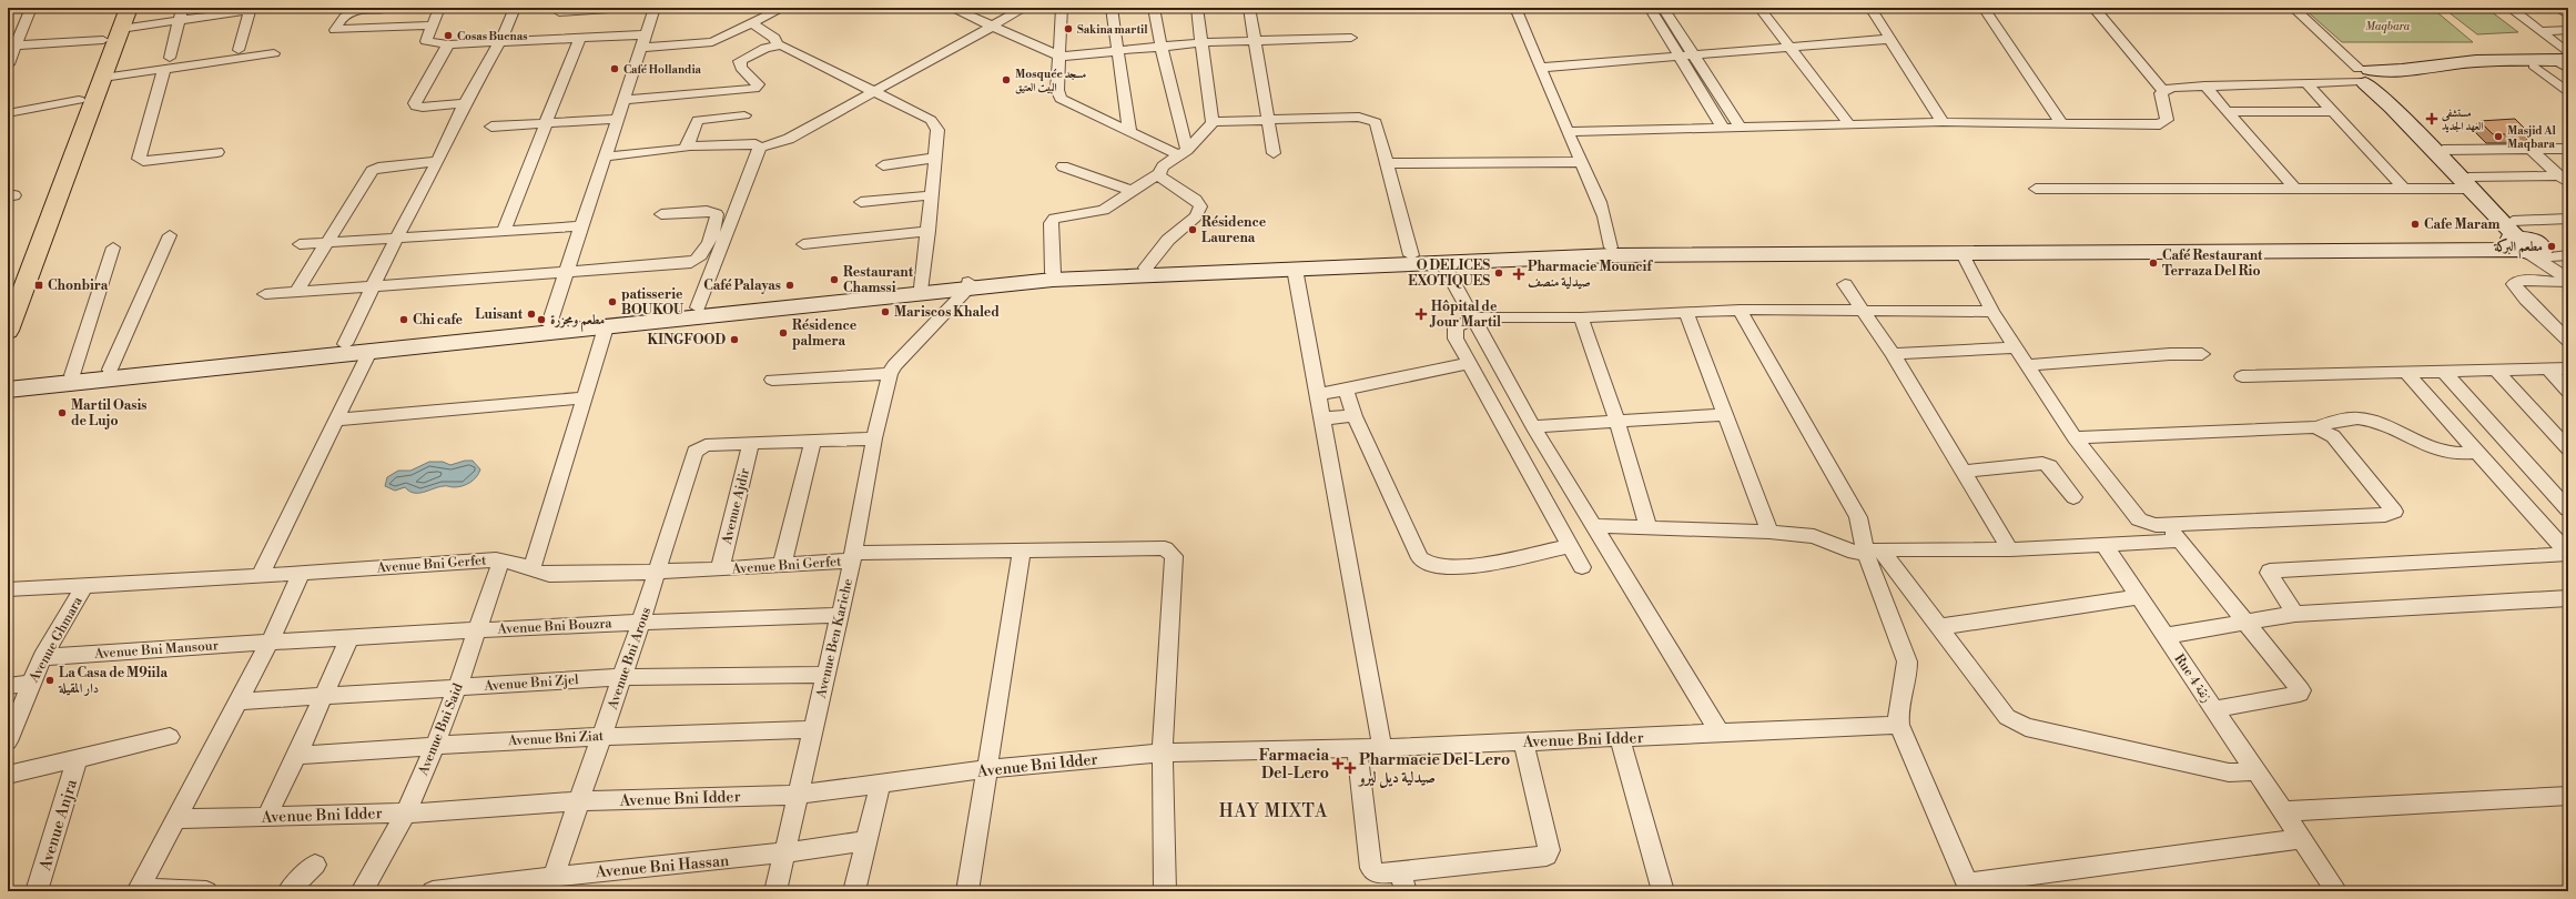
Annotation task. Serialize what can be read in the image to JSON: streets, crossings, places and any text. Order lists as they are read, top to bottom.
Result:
{
  "streets": {
    "street": [
      "Avenue Ajdir",
      "Avenue Bni Gerfet",
      "Avenue Bni Bouzra",
      "Avenue Ben Kariche",
      "Avenue Ghmara",
      "Avenue Bni Mansour",
      "Avenue Bni Arous",
      "Rue 4 زنقة",
      "Avenue Bni Zjel",
      "Avenue Bni Said",
      "Avenue Bni Ziat",
      "Avenue Bni Idder",
      "Avenue Anjra",
      "Avenue Bni Hassan"
    ]
  },
  "crossings": [
    ["Avenue Ajdir", "Avenue Bni Gerfet"],
    ["Avenue Ajdir", "Avenue Bni Arous"],
    ["Avenue Bni Gerfet", "Avenue Ben Kariche"],
    ["Avenue Bni Gerfet", "Avenue Ghmara"],
    ["Avenue Bni Gerfet", "Avenue Bni Arous"],
    ["Avenue Bni Gerfet", "Avenue Bni Said"],
    ["Avenue Bni Gerfet", "Avenue Bni Idder"],
    ["Avenue Bni Bouzra", "Avenue Ben Kariche"],
    ["Avenue Bni Bouzra", "Avenue Bni Mansour"],
    ["Avenue Bni Bouzra", "Avenue Bni Arous"],
    ["Avenue Bni Bouzra", "Avenue Bni Said"],
    ["Avenue Ben Kariche", "Avenue Bni Zjel"],
    ["Avenue Ben Kariche", "Avenue Bni Ziat"],
    ["Avenue Ben Kariche", "Avenue Bni Idder"],
    ["Avenue Ben Kariche", "Avenue Bni Hassan"],
    ["Avenue Ghmara", "Avenue Bni Mansour"],
    ["Avenue Bni Arous", "Avenue Bni Zjel"],
    ["Avenue Bni Arous", "Avenue Bni Ziat"],
    ["Avenue Bni Arous", "Avenue Bni Idder"],
    ["Avenue Bni Arous", "Avenue Bni Hassan"],
    ["Avenue Bni Zjel", "Avenue Bni Said"],
    ["Avenue Bni Said", "Avenue Bni Ziat"],
    ["Avenue Bni Said", "Avenue Bni Idder"]
  ],
  "districts": ["HAY MIXTA"],
  "parks": ["Maqbara"],
  "places": {
    "other": [
      "Sakina martil",
      "Cosas Buenas",
      "Café Hollandia",
      "Mosquée مسجد البيت العتيق",
      "Masjid Al Maqbara",
      "Cafe Maram",
      "Résidence Laurena",
      "مطعم البركة",
      "Café Restaurant Terraza Del Rio",
      "O DELICES EXOTIQUES",
      "Restaurant Chamssi",
      "Café Palayas",
      "patisserie BOUKOU",
      "Mariscos Khaled",
      "Luisant",
      "Chi cafe",
      "مطعم ومجزرة",
      "Résidence palmera",
      "KINGFOOD",
      "Martil Oasis de Lujo",
      "La Casa de M9iila دار المقيلة"
    ],
    "health": [
      "مستشفى العهد الجديد",
      "Pharmacie Mouncif صيدلية منصف",
      "Hôpital de Jour Martil",
      "Farmacia Del-Lero",
      "Pharmacie Del-Lero صيدلية ديل ليرو"
    ],
    "transit": ["Chonbira"]
  }
}
